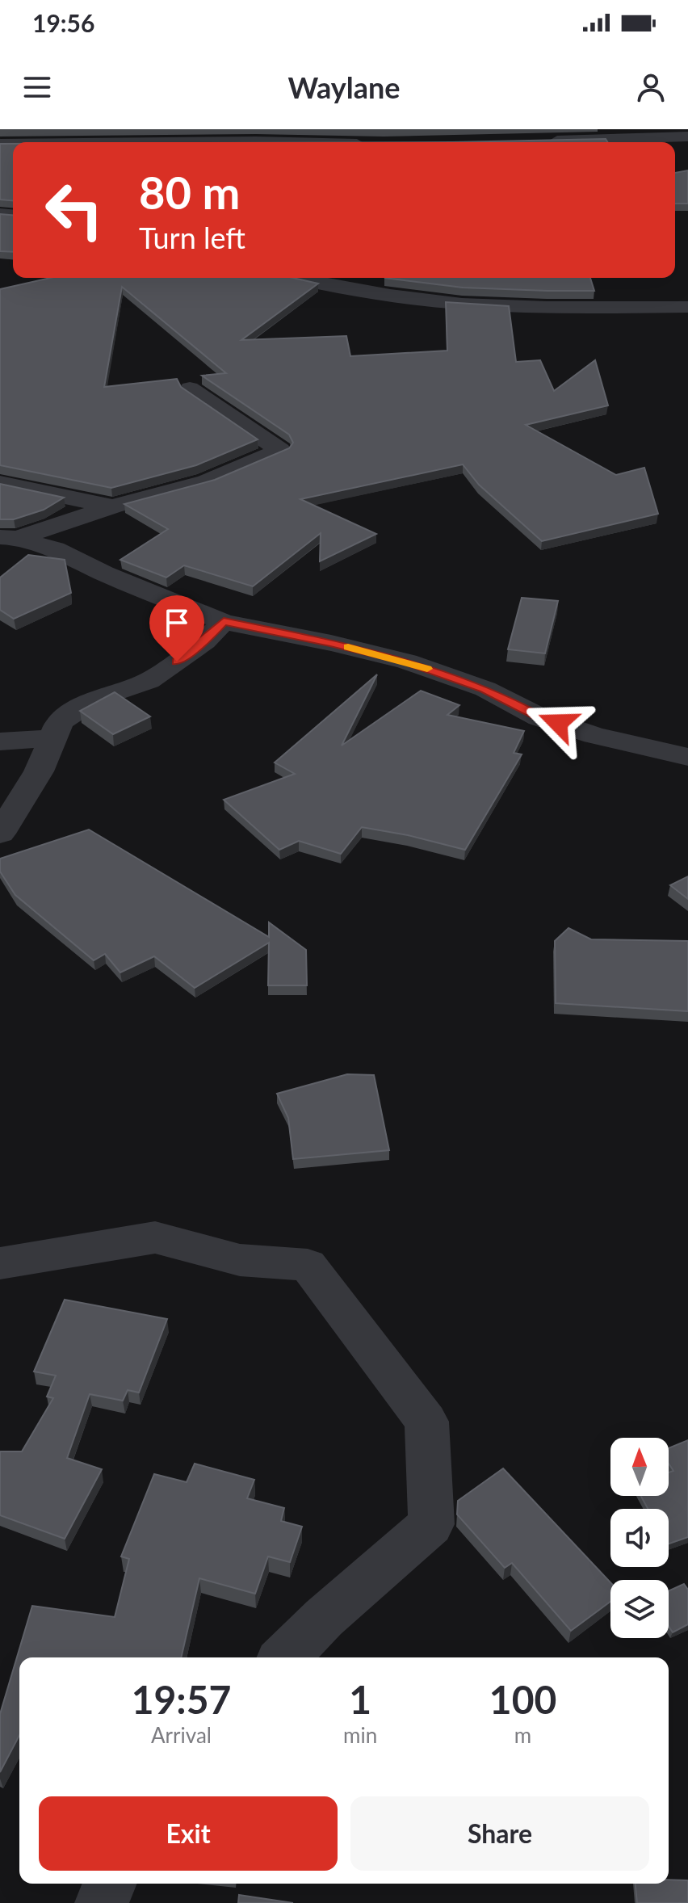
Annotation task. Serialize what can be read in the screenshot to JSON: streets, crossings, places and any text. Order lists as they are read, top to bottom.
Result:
{
  "north": "top",
  "page": {
    "status": "19:56",
    "header": "Waylane",
    "turn": ["80 m", "Turn left"],
    "eta": [
      "19:57",
      "Arrival",
      "1",
      "min",
      "100",
      "m"
    ],
    "buttons": ["Exit", "Share"]
  }
}
